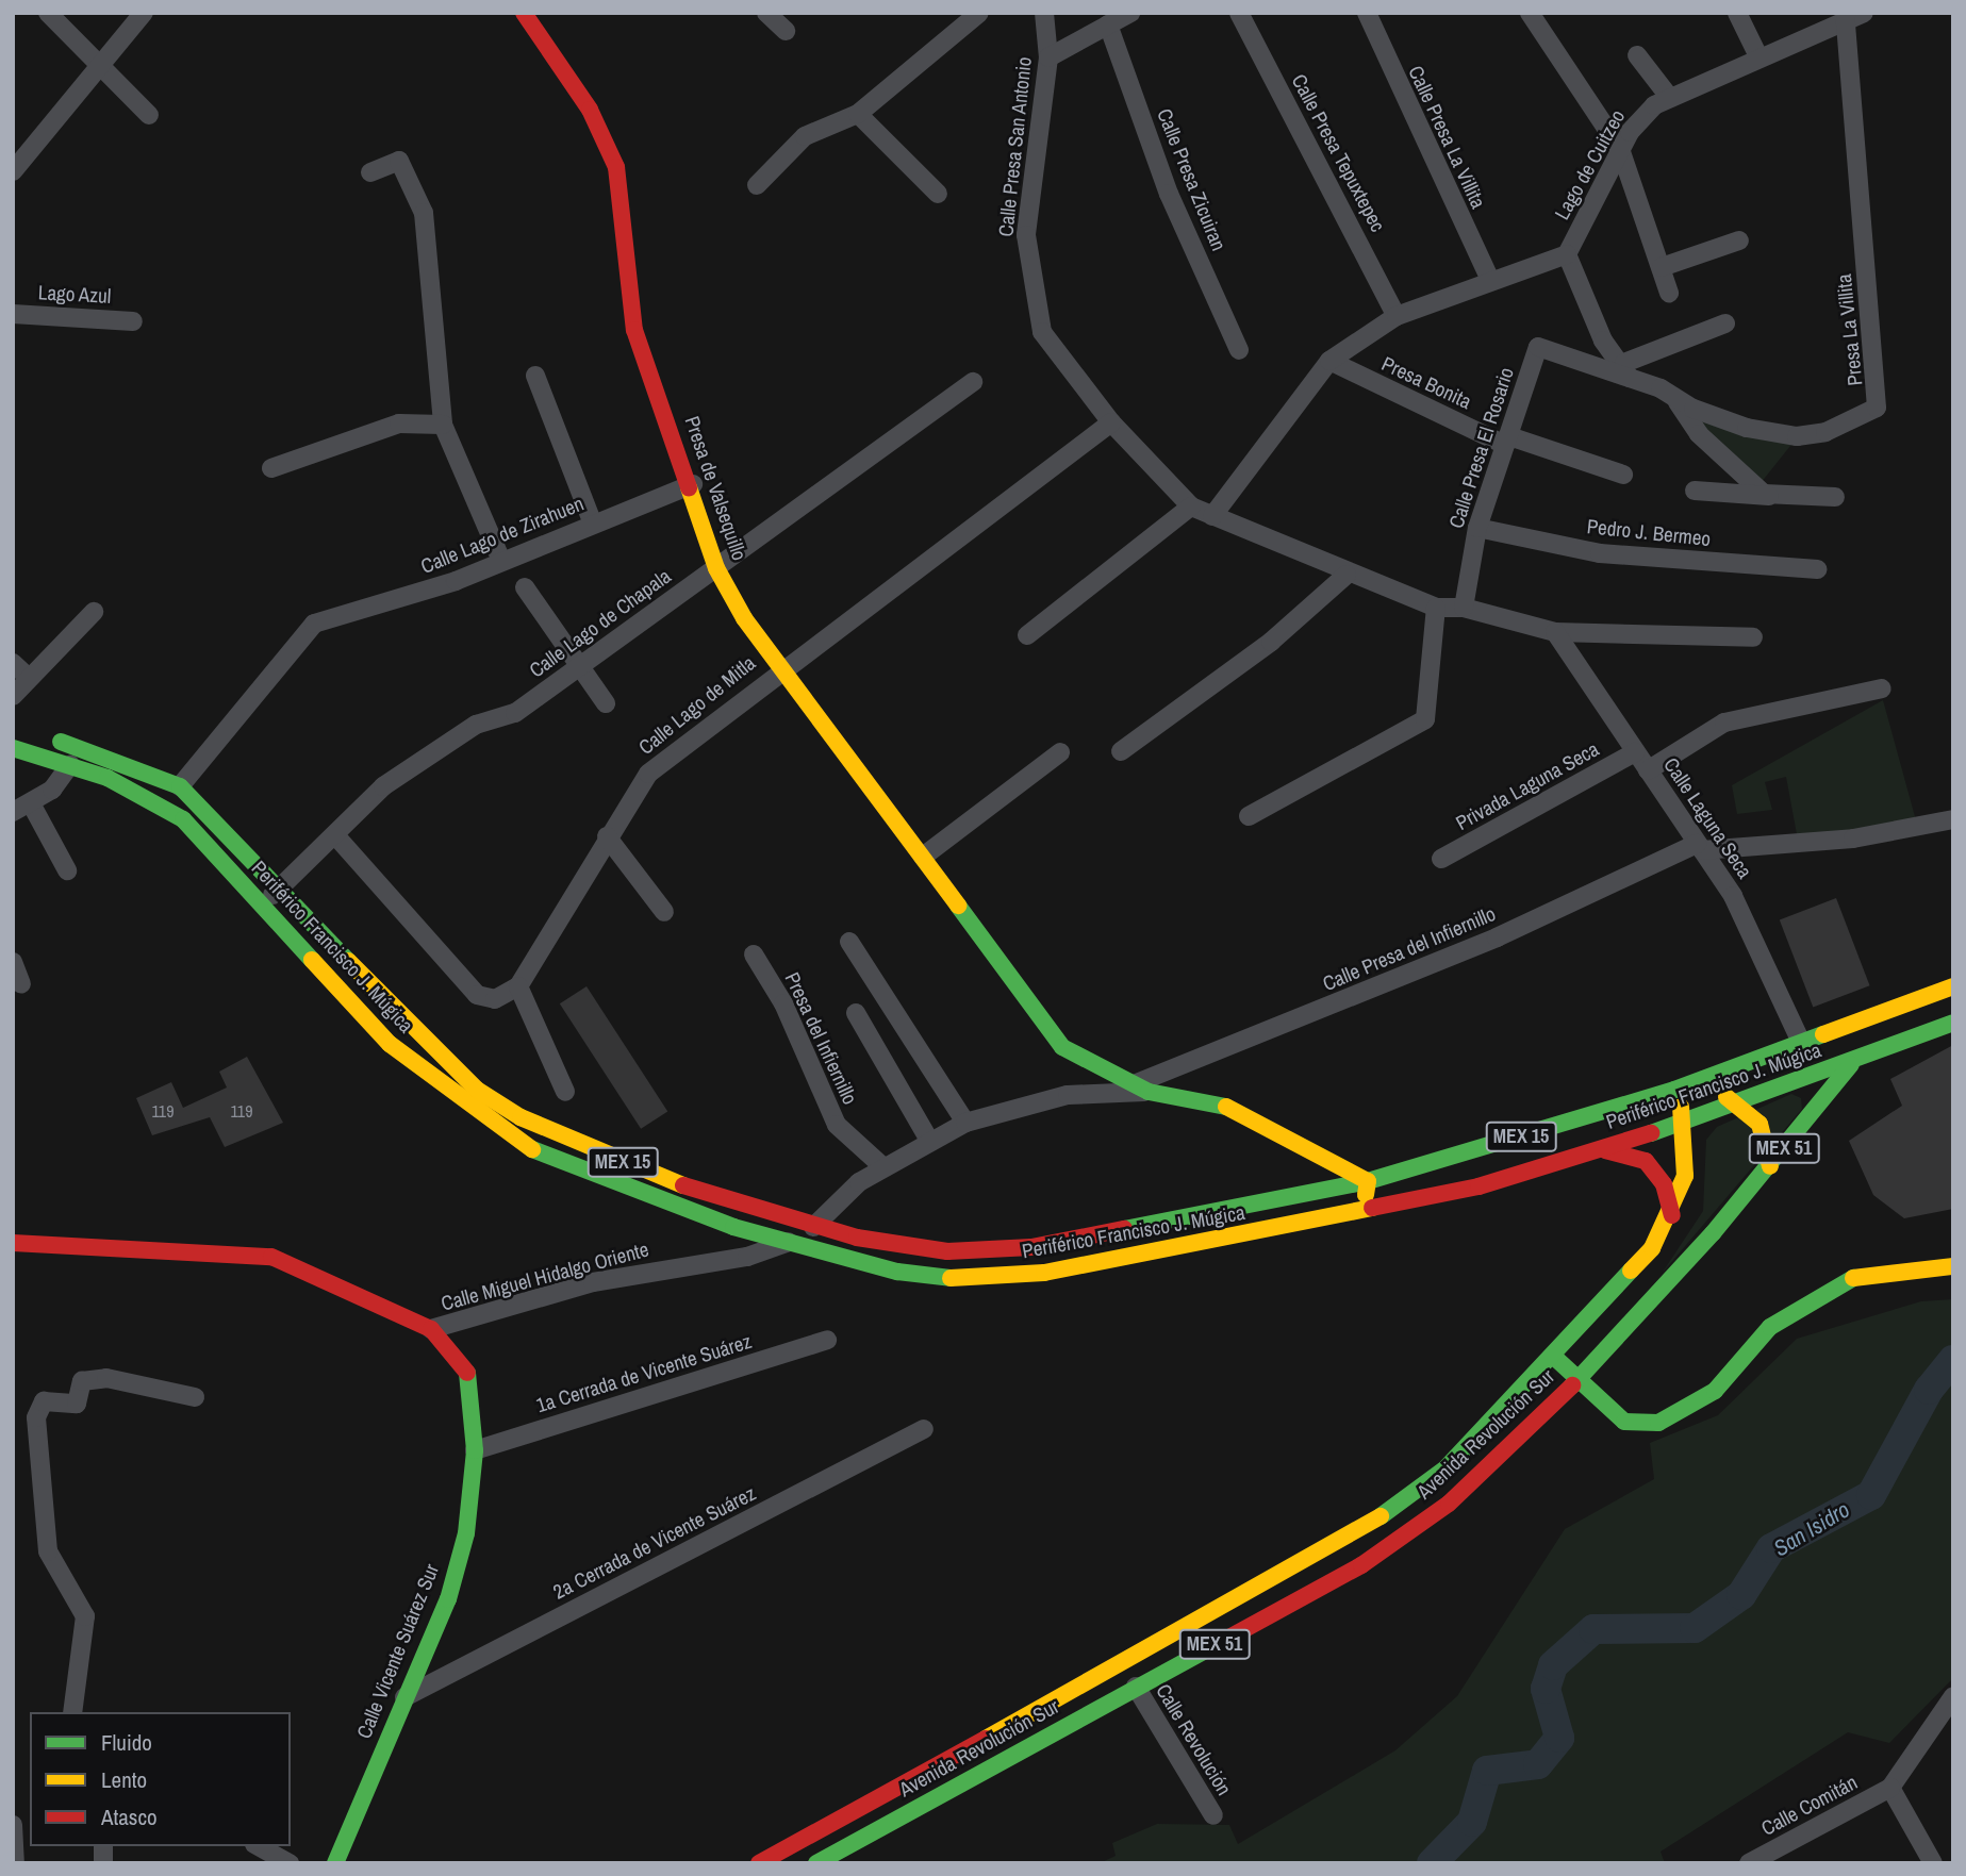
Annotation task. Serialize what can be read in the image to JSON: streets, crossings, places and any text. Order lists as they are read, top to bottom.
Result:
{
  "streets": {
    "main road": [
      "Presa de Valsequillo",
      "Periférico Francisco J. Múgica",
      "MEX 15",
      "MEX 51",
      "Calle Miguel Hidalgo Oriente",
      "Avenida Revolución Sur",
      "Calle Vicente Suárez Sur"
    ],
    "street": [
      "Calle Presa La Villita",
      "Calle Presa San Antonio",
      "Calle Presa Tepuxtepec",
      "Lago de Cuitzeo",
      "Calle Presa Zicuiran",
      "Lago Azul",
      "Presa La Villita",
      "Presa Bonita",
      "Calle Presa El Rosario",
      "Pedro J. Bermeo",
      "Calle Lago de Zirahuen",
      "Calle Lago de Chapala",
      "Calle Lago de Mitla",
      "Privada Laguna Seca",
      "Calle Laguna Seca",
      "Calle Presa del Infiernillo",
      "Presa del Infiernillo",
      "1a Cerrada de Vicente Suárez",
      "2a Cerrada de Vicente Suárez",
      "Calle Revolución",
      "Calle Comitán"
    ]
  },
  "crossings": [
    ["Calle Presa San Antonio", "Calle Presa El Rosario"],
    ["Calle Presa San Antonio", "Calle Lago de Mitla"],
    ["Calle Presa San Antonio", "Calle Laguna Seca"],
    ["Lago de Cuitzeo", "Presa La Villita"],
    ["Presa La Villita", "Calle Presa El Rosario"],
    ["Presa Bonita", "Calle Presa El Rosario"],
    ["Calle Presa El Rosario", "Pedro J. Bermeo"],
    ["Presa de Valsequillo", "Calle Lago de Zirahuen"],
    ["Presa de Valsequillo", "Calle Lago de Chapala"],
    ["Presa de Valsequillo", "Calle Lago de Mitla"],
    ["Presa de Valsequillo", "Periférico Francisco J. Múgica"],
    ["Presa de Valsequillo", "Calle Presa del Infiernillo"],
    ["Calle Lago de Zirahuen", "Periférico Francisco J. Múgica"],
    ["Calle Lago de Chapala", "Periférico Francisco J. Múgica"],
    ["Privada Laguna Seca", "Calle Laguna Seca"],
    ["Calle Laguna Seca", "Periférico Francisco J. Múgica"],
    ["Calle Laguna Seca", "Calle Presa del Infiernillo"],
    ["Periférico Francisco J. Múgica", "Calle Presa del Infiernillo"],
    ["Periférico Francisco J. Múgica", "Calle Miguel Hidalgo Oriente"],
    ["Periférico Francisco J. Múgica", "Avenida Revolución Sur"],
    ["Calle Presa del Infiernillo", "Presa del Infiernillo"],
    ["Calle Miguel Hidalgo Oriente", "Calle Vicente Suárez Sur"],
    ["1a Cerrada de Vicente Suárez", "Calle Vicente Suárez Sur"],
    ["Avenida Revolución Sur", "Calle Revolución"],
    ["2a Cerrada de Vicente Suárez", "Calle Vicente Suárez Sur"]
  ],
  "water": ["San Isidro"],
  "house_numbers": ["119", "119"],
  "legend": ["Fluido", "Lento", "Atasco"]
}
